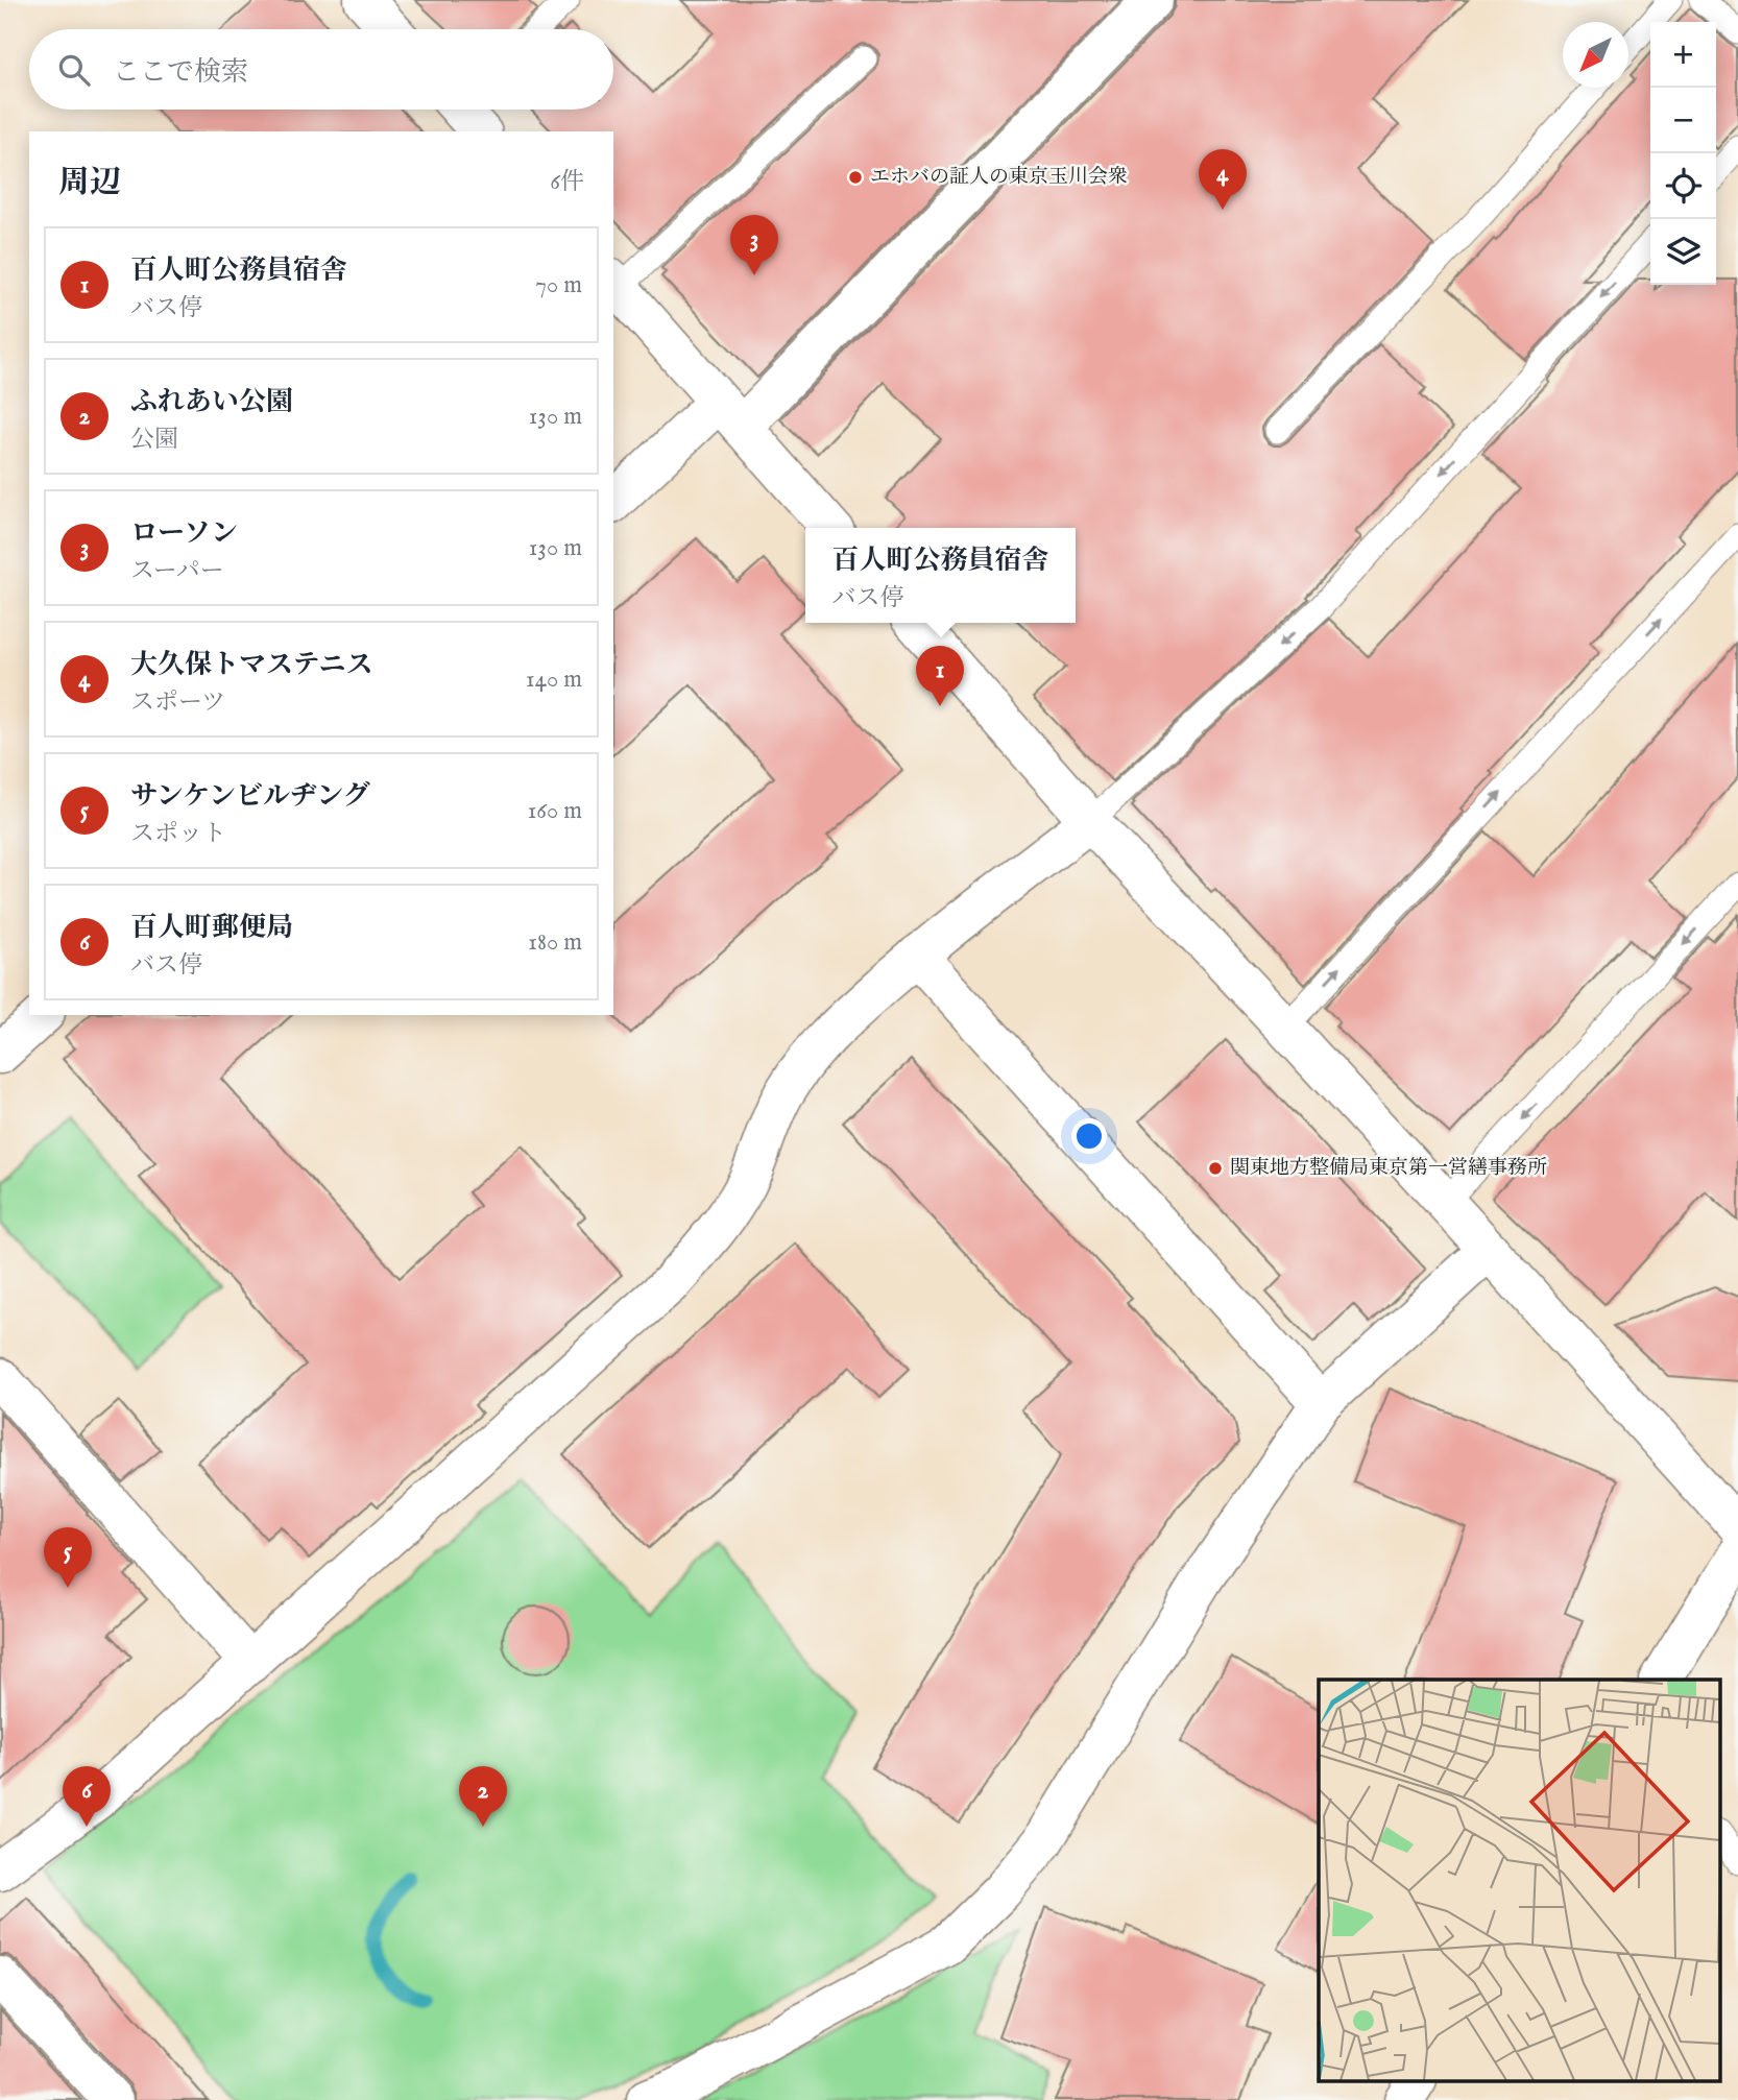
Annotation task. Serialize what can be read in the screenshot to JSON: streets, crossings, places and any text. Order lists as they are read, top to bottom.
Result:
{
  "places": ["エホバの証人の東京玉川会衆", "関東地方整備局東京第一営繕事務所"],
  "north": "bottom left",
  "page": {
    "map_buttons": ["+", "−"],
    "search": "ここで検索",
    "heading": ["周辺", "6件"],
    "pins": [
      "4",
      "3",
      "1",
      "5",
      "2",
      "6"
    ],
    "list": [
      {
        "mark": "1",
        "name": "百人町公務員宿舎",
        "note": "バス停",
        "value": "70 m"
      },
      {
        "mark": "2",
        "name": "ふれあい公園",
        "note": "公園",
        "value": "130 m"
      },
      {
        "mark": "3",
        "name": "ローソン",
        "note": "スーパー",
        "value": "130 m"
      },
      {
        "mark": "4",
        "name": "大久保トマステニス",
        "note": "スポーツ",
        "value": "140 m"
      },
      {
        "mark": "5",
        "name": "サンケンビルヂング",
        "note": "スポット",
        "value": "160 m"
      },
      {
        "mark": "6",
        "name": "百人町郵便局",
        "note": "バス停",
        "value": "180 m"
      }
    ],
    "popup": ["百人町公務員宿舎", "バス停"]
  }
}
